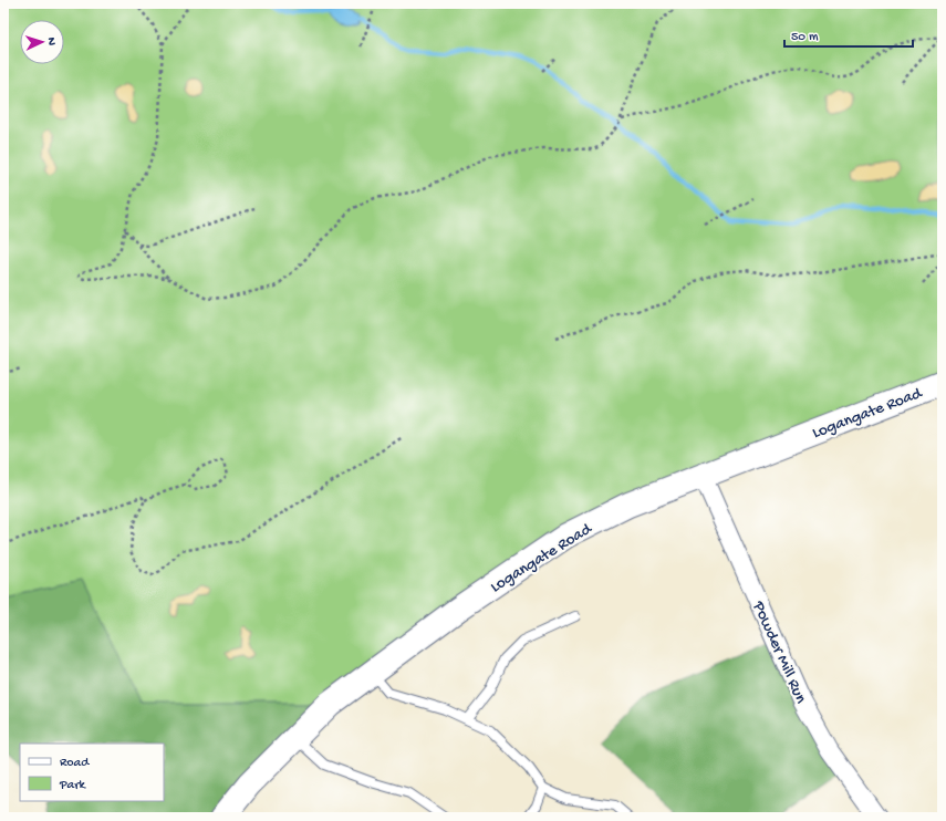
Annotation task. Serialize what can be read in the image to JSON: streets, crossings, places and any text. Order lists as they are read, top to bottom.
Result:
{
  "streets": {
    "street": ["Logangate Road", "Powder Mill Run"]
  },
  "crossings": [
    ["Logangate Road", "Powder Mill Run"]
  ],
  "legend": ["Road", "Park"],
  "scale_bar": "50 m",
  "north": "right"
}
